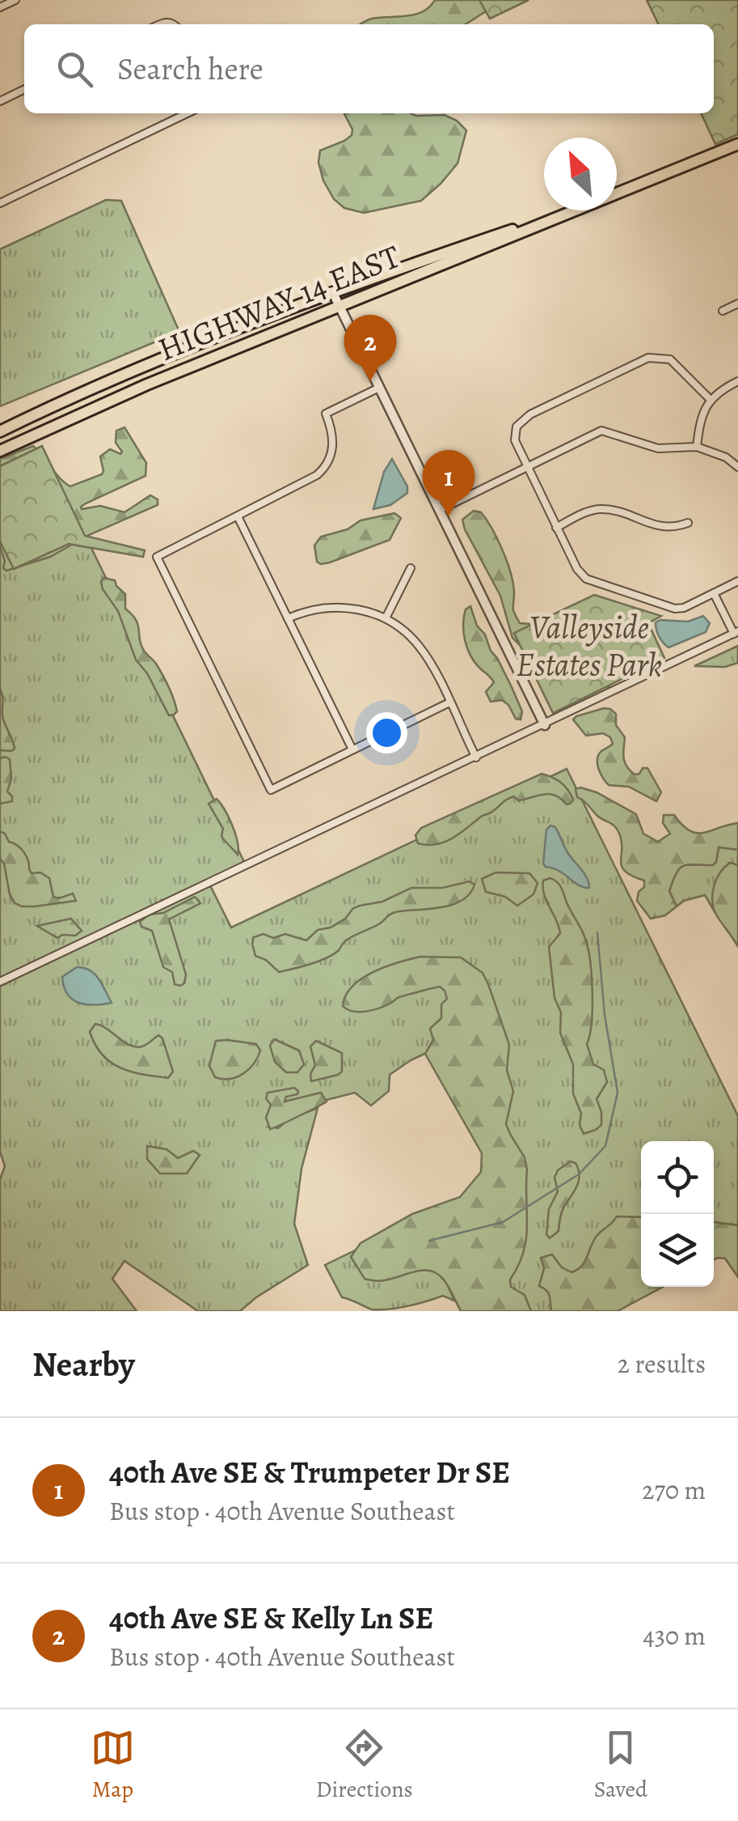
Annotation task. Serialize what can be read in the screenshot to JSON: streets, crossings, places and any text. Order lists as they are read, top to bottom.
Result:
{
  "streets": {
    "main road": ["HIGHWAY 14 EAST"]
  },
  "parks": ["Valleyside Estates Park"],
  "north": "top left",
  "page": {
    "search": "Search here",
    "pins": ["2", "1"],
    "heading": ["Nearby", "2 results"],
    "list": [
      {
        "mark": "1",
        "name": "40th Ave SE & Trumpeter Dr SE",
        "note": "Bus stop · 40th Avenue Southeast",
        "value": "270 m"
      },
      {
        "mark": "2",
        "name": "40th Ave SE & Kelly Ln SE",
        "note": "Bus stop · 40th Avenue Southeast",
        "value": "430 m"
      }
    ],
    "nav": ["Map", "Directions", "Saved"]
  }
}
